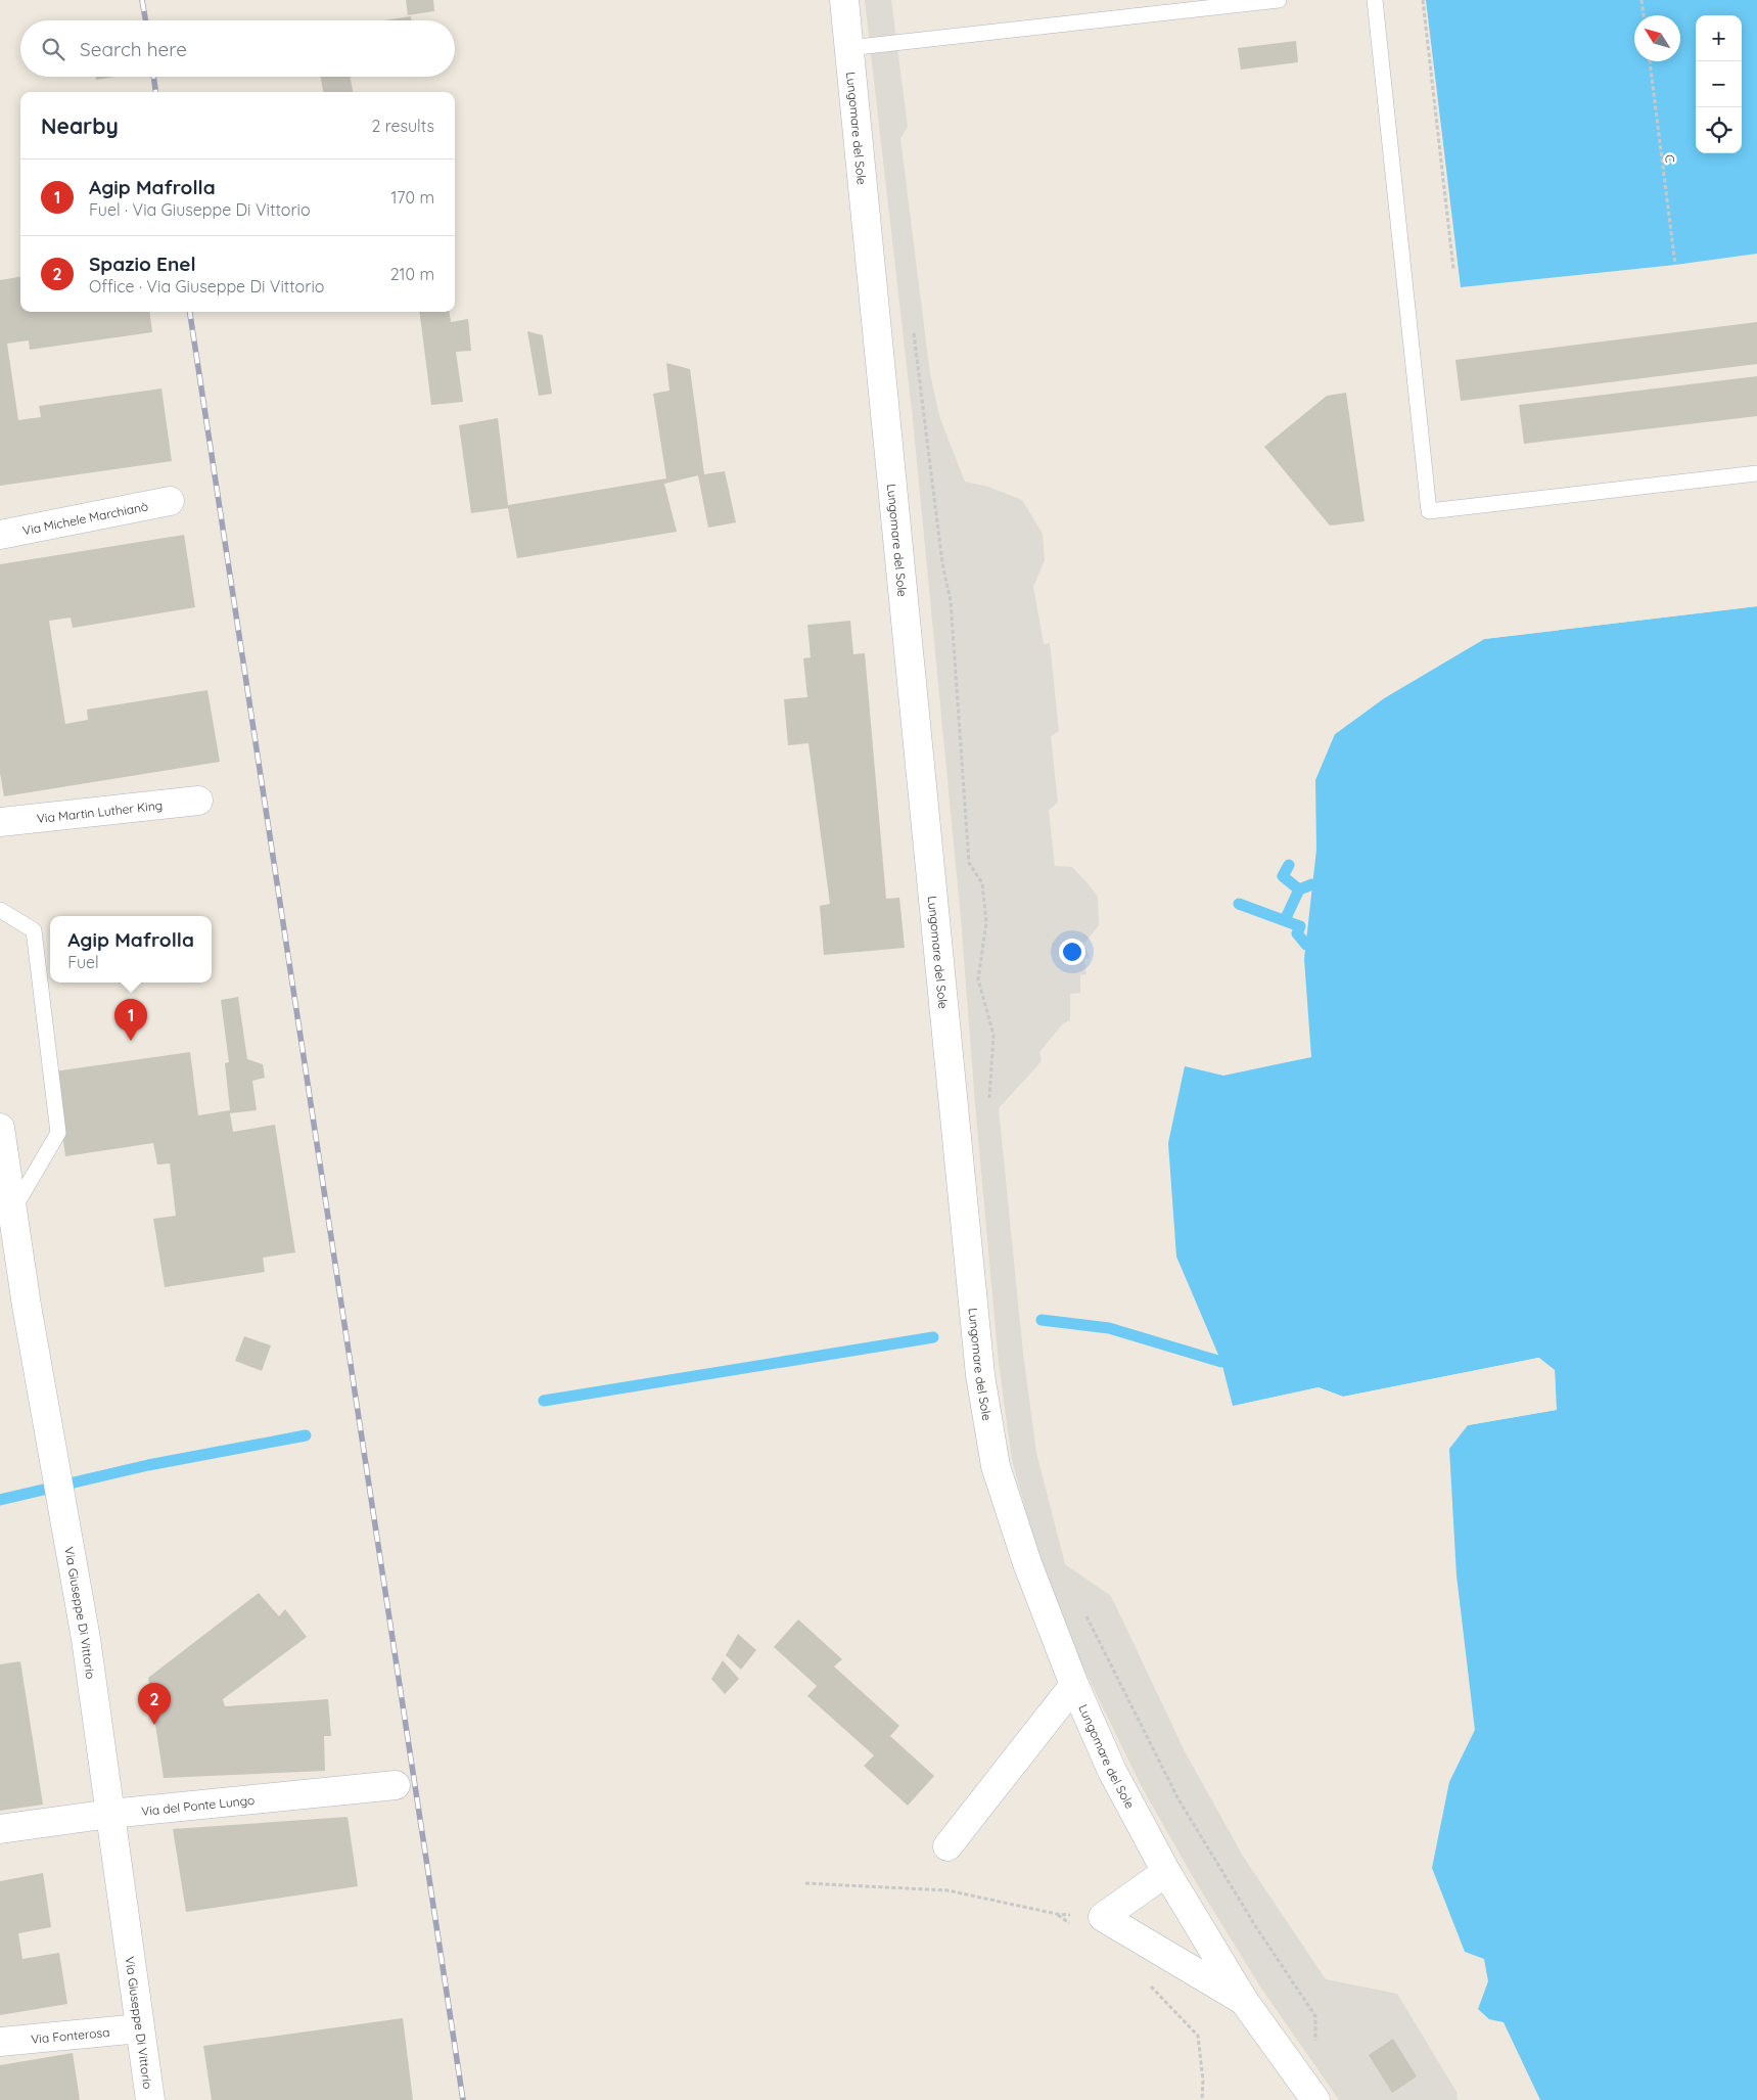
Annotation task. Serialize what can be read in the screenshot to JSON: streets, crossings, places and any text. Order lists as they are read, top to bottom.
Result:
{
  "streets": {
    "street": [
      "Lungomare del Sole",
      "Via Michele Marchianò",
      "Via Martin Luther King",
      "Via Giuseppe Di Vittorio",
      "Via del Ponte Lungo",
      "Via Fonterosa"
    ],
    "path": ["C"]
  },
  "crossings": [
    ["Via Giuseppe Di Vittorio", "Via del Ponte Lungo"],
    ["Via Giuseppe Di Vittorio", "Via Fonterosa"]
  ],
  "north": "top left",
  "page": {
    "map_buttons": ["+", "−"],
    "search": "Search here",
    "heading": ["Nearby", "2 results"],
    "list": [
      {
        "mark": "1",
        "name": "Agip Mafrolla",
        "note": "Fuel · Via Giuseppe Di Vittorio",
        "value": "170 m"
      },
      {
        "mark": "2",
        "name": "Spazio Enel",
        "note": "Office · Via Giuseppe Di Vittorio",
        "value": "210 m"
      }
    ],
    "popup": ["Agip Mafrolla", "Fuel"],
    "pins": ["1", "2"]
  }
}
